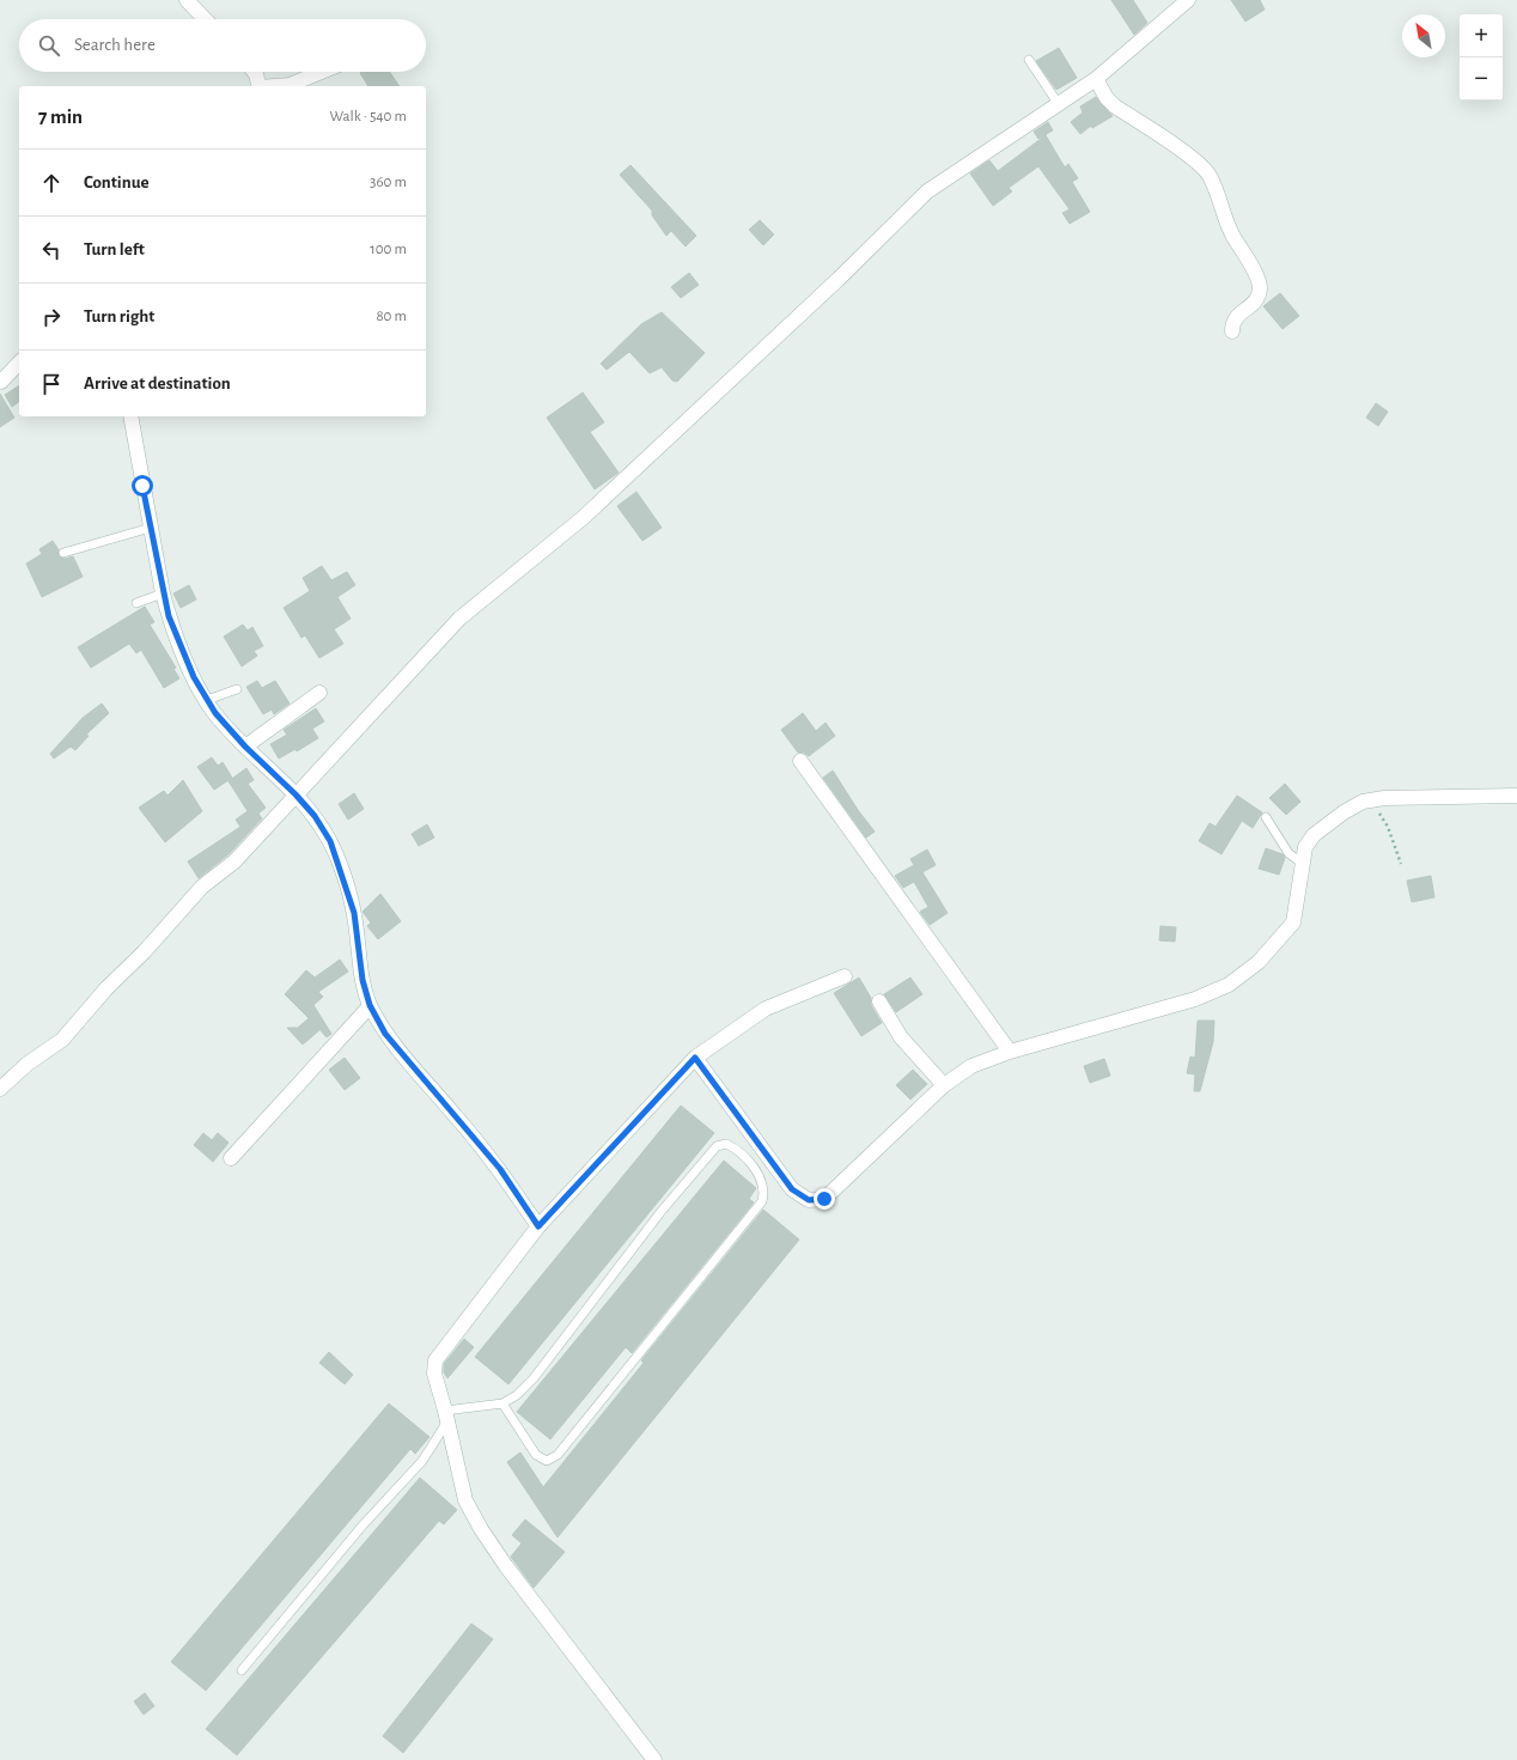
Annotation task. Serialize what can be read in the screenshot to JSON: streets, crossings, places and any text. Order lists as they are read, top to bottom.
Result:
{
  "north": "top left",
  "page": {
    "map_buttons": ["+", "−"],
    "search": "Search here",
    "heading": ["7 min", "Walk · 540 m"],
    "list": [
      ["Continue", "360 m"],
      ["Turn left", "100 m"],
      ["Turn right", "80 m"],
      "Arrive at destination"
    ]
  }
}
